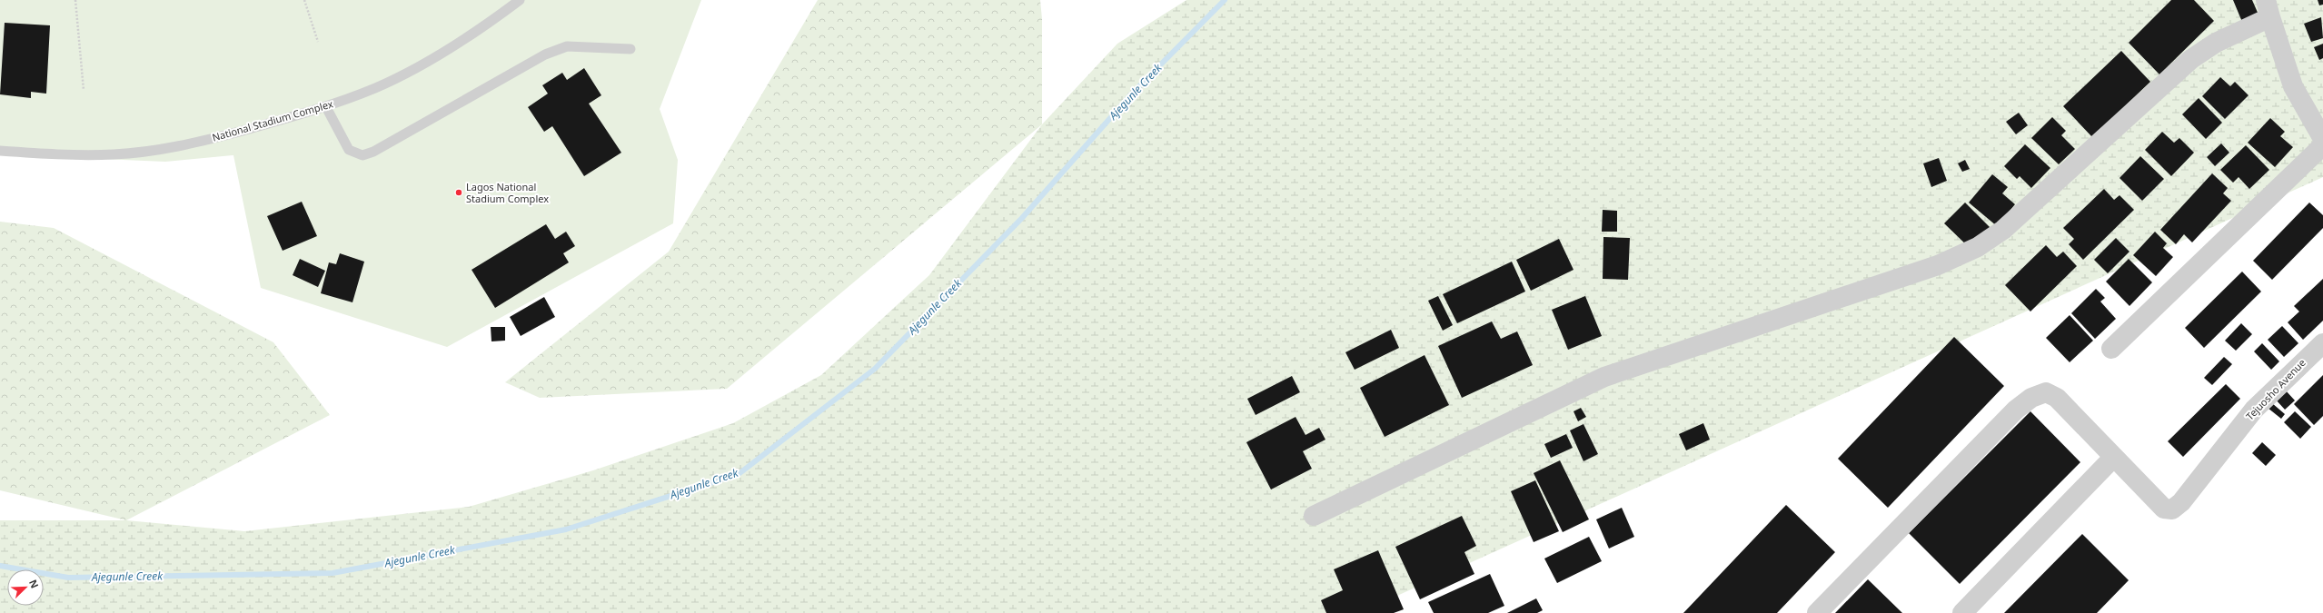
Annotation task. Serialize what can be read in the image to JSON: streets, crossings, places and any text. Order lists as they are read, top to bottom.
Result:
{
  "streets": {
    "street": ["Tejuosho Avenue"],
    "lane": ["National Stadium Complex"]
  },
  "water": ["Ajegunle Creek"],
  "places": ["Lagos National Stadium Complex"],
  "north": "top right"
}
